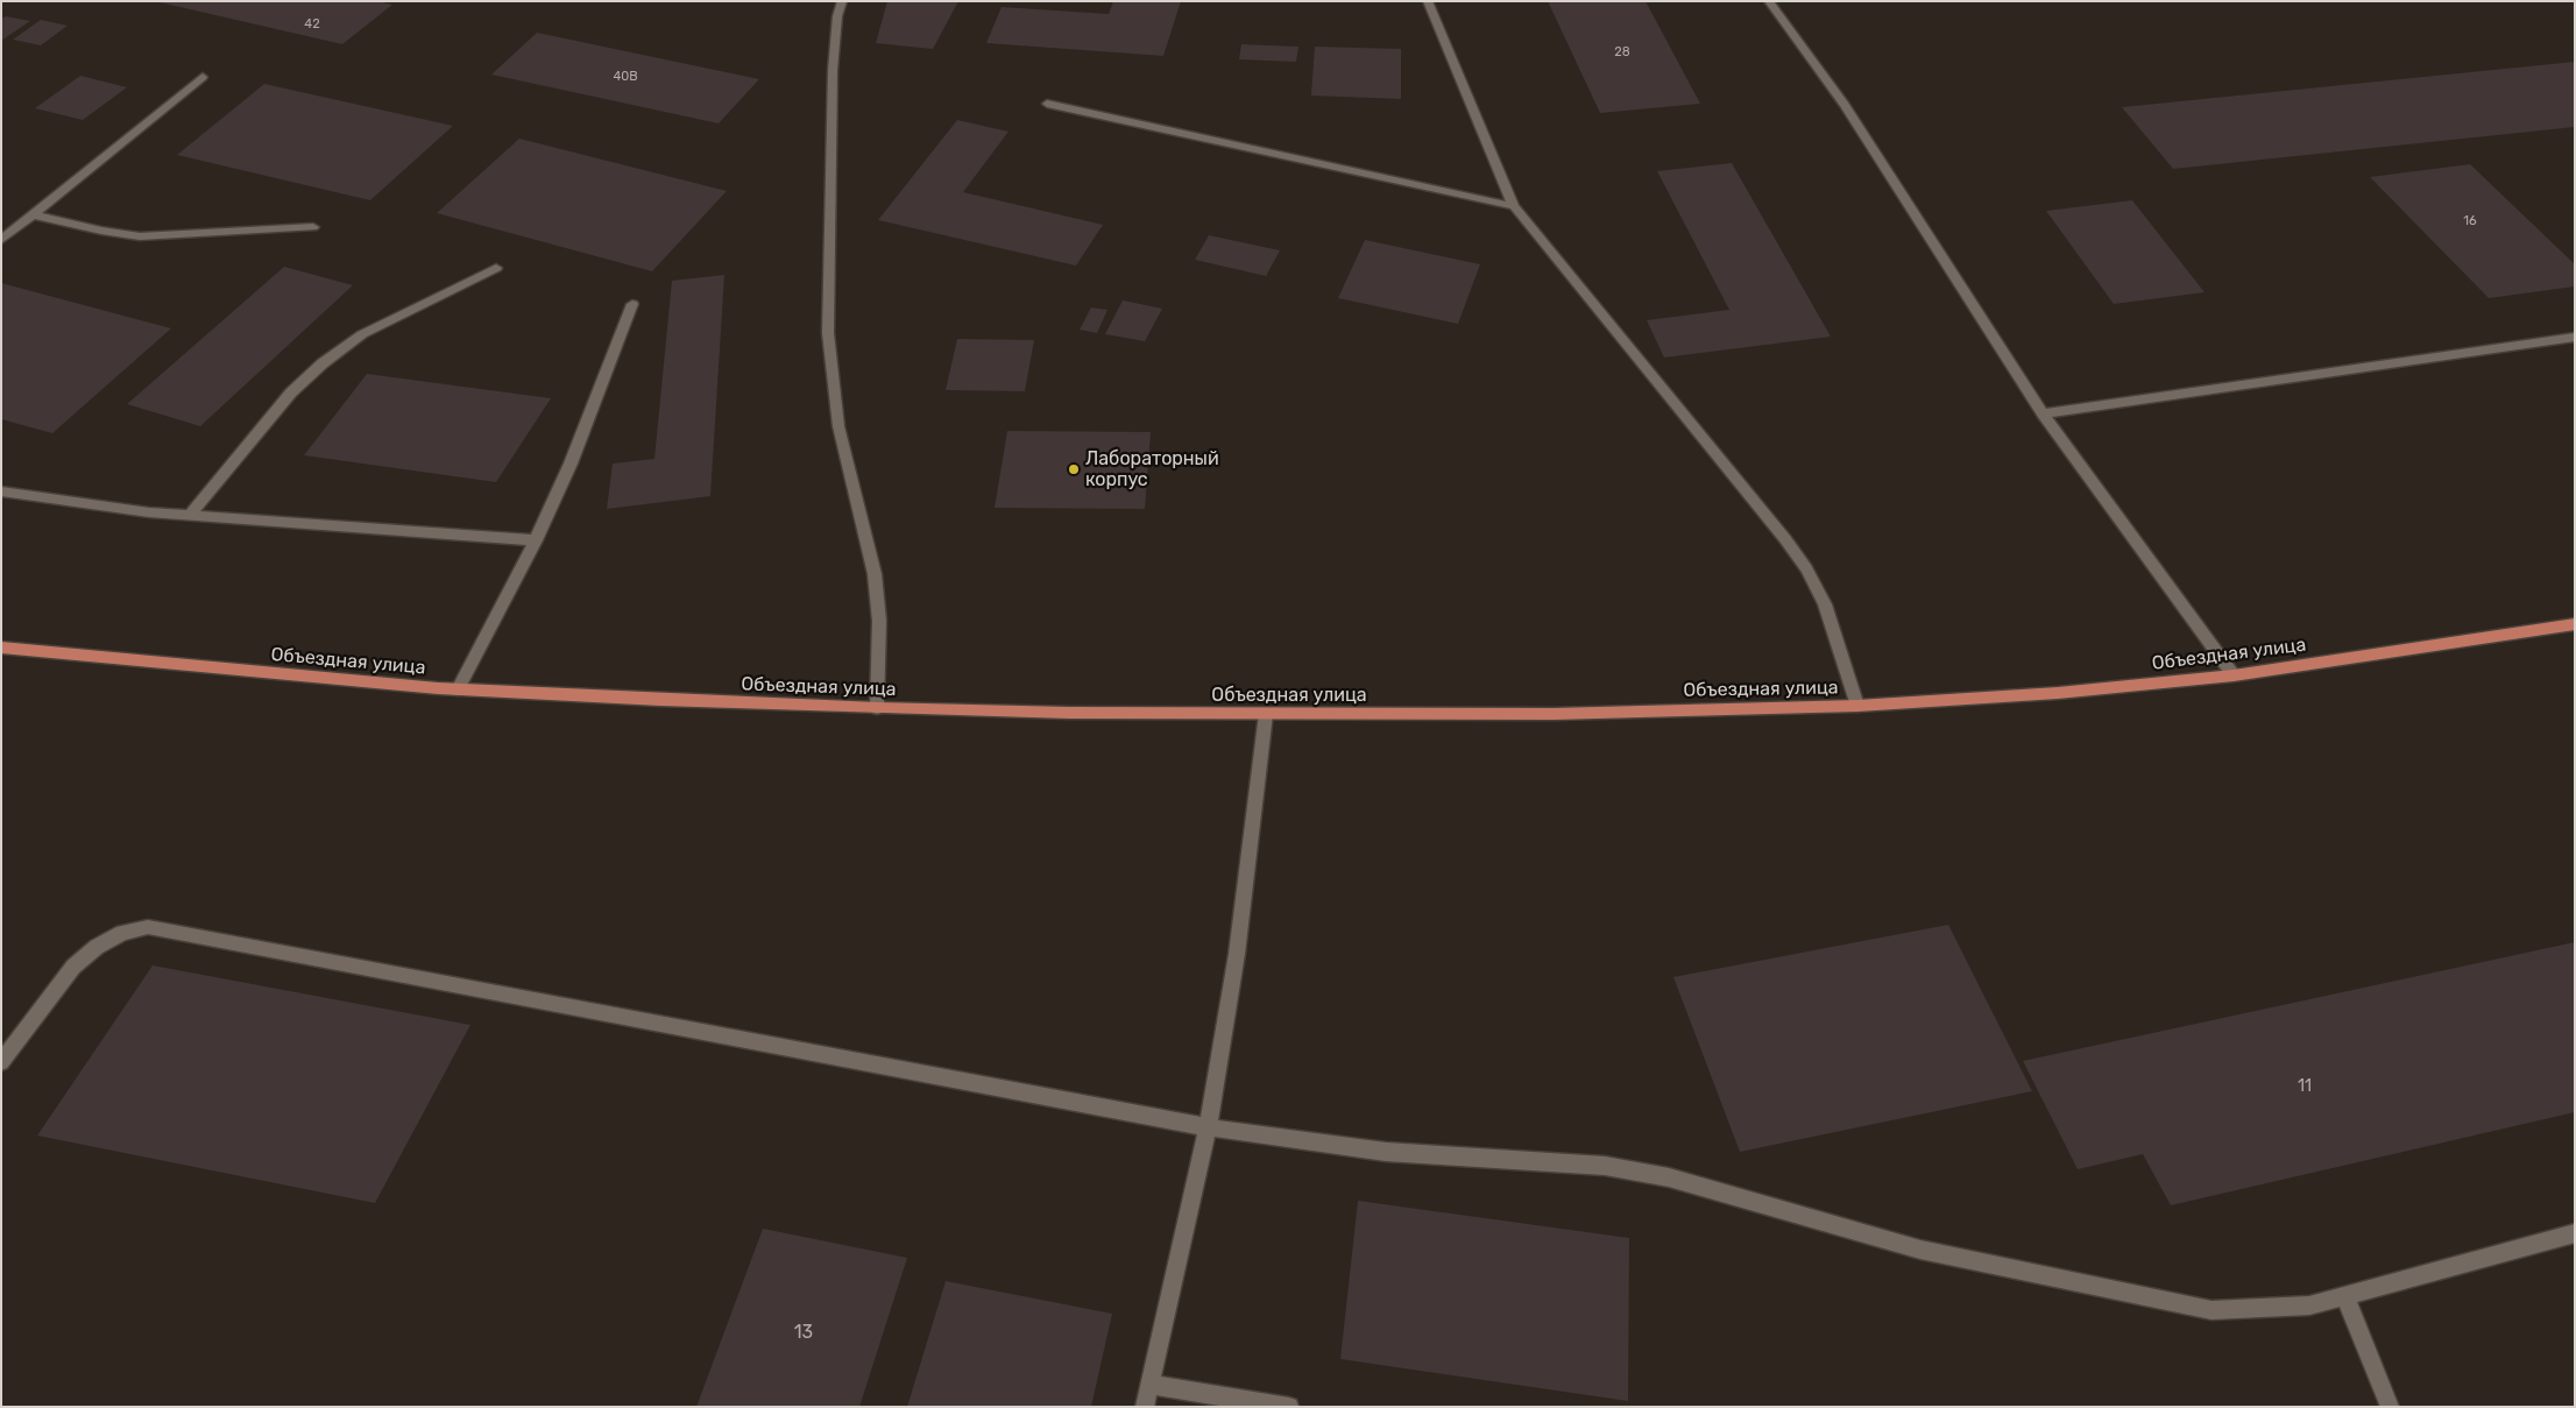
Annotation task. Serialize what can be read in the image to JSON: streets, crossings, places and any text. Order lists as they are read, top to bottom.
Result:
{
  "streets": {
    "main road": ["Объездная улица"]
  },
  "places": ["Лабораторный корпус"],
  "house_numbers": [
    "42",
    "28",
    "40В",
    "16",
    "11",
    "13"
  ]
}
